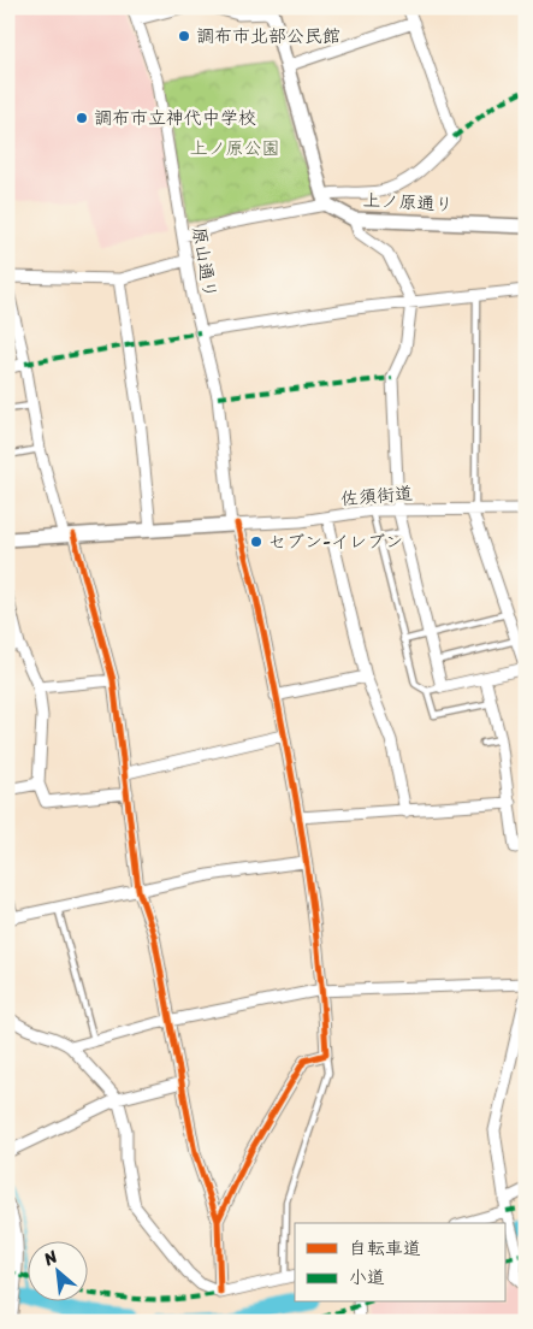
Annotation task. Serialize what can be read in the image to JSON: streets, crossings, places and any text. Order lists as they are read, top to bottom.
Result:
{
  "streets": {
    "street": ["上ノ原通り", "原山通り", "佐須街道"]
  },
  "crossings": [
    ["原山通り", "佐須街道"]
  ],
  "parks": ["上ノ原公園"],
  "places": ["調布市北部公民館", "調布市立神代中学校", "セブン-イレブン"],
  "legend": ["自転車道", "小道"],
  "north": "top left"
}
